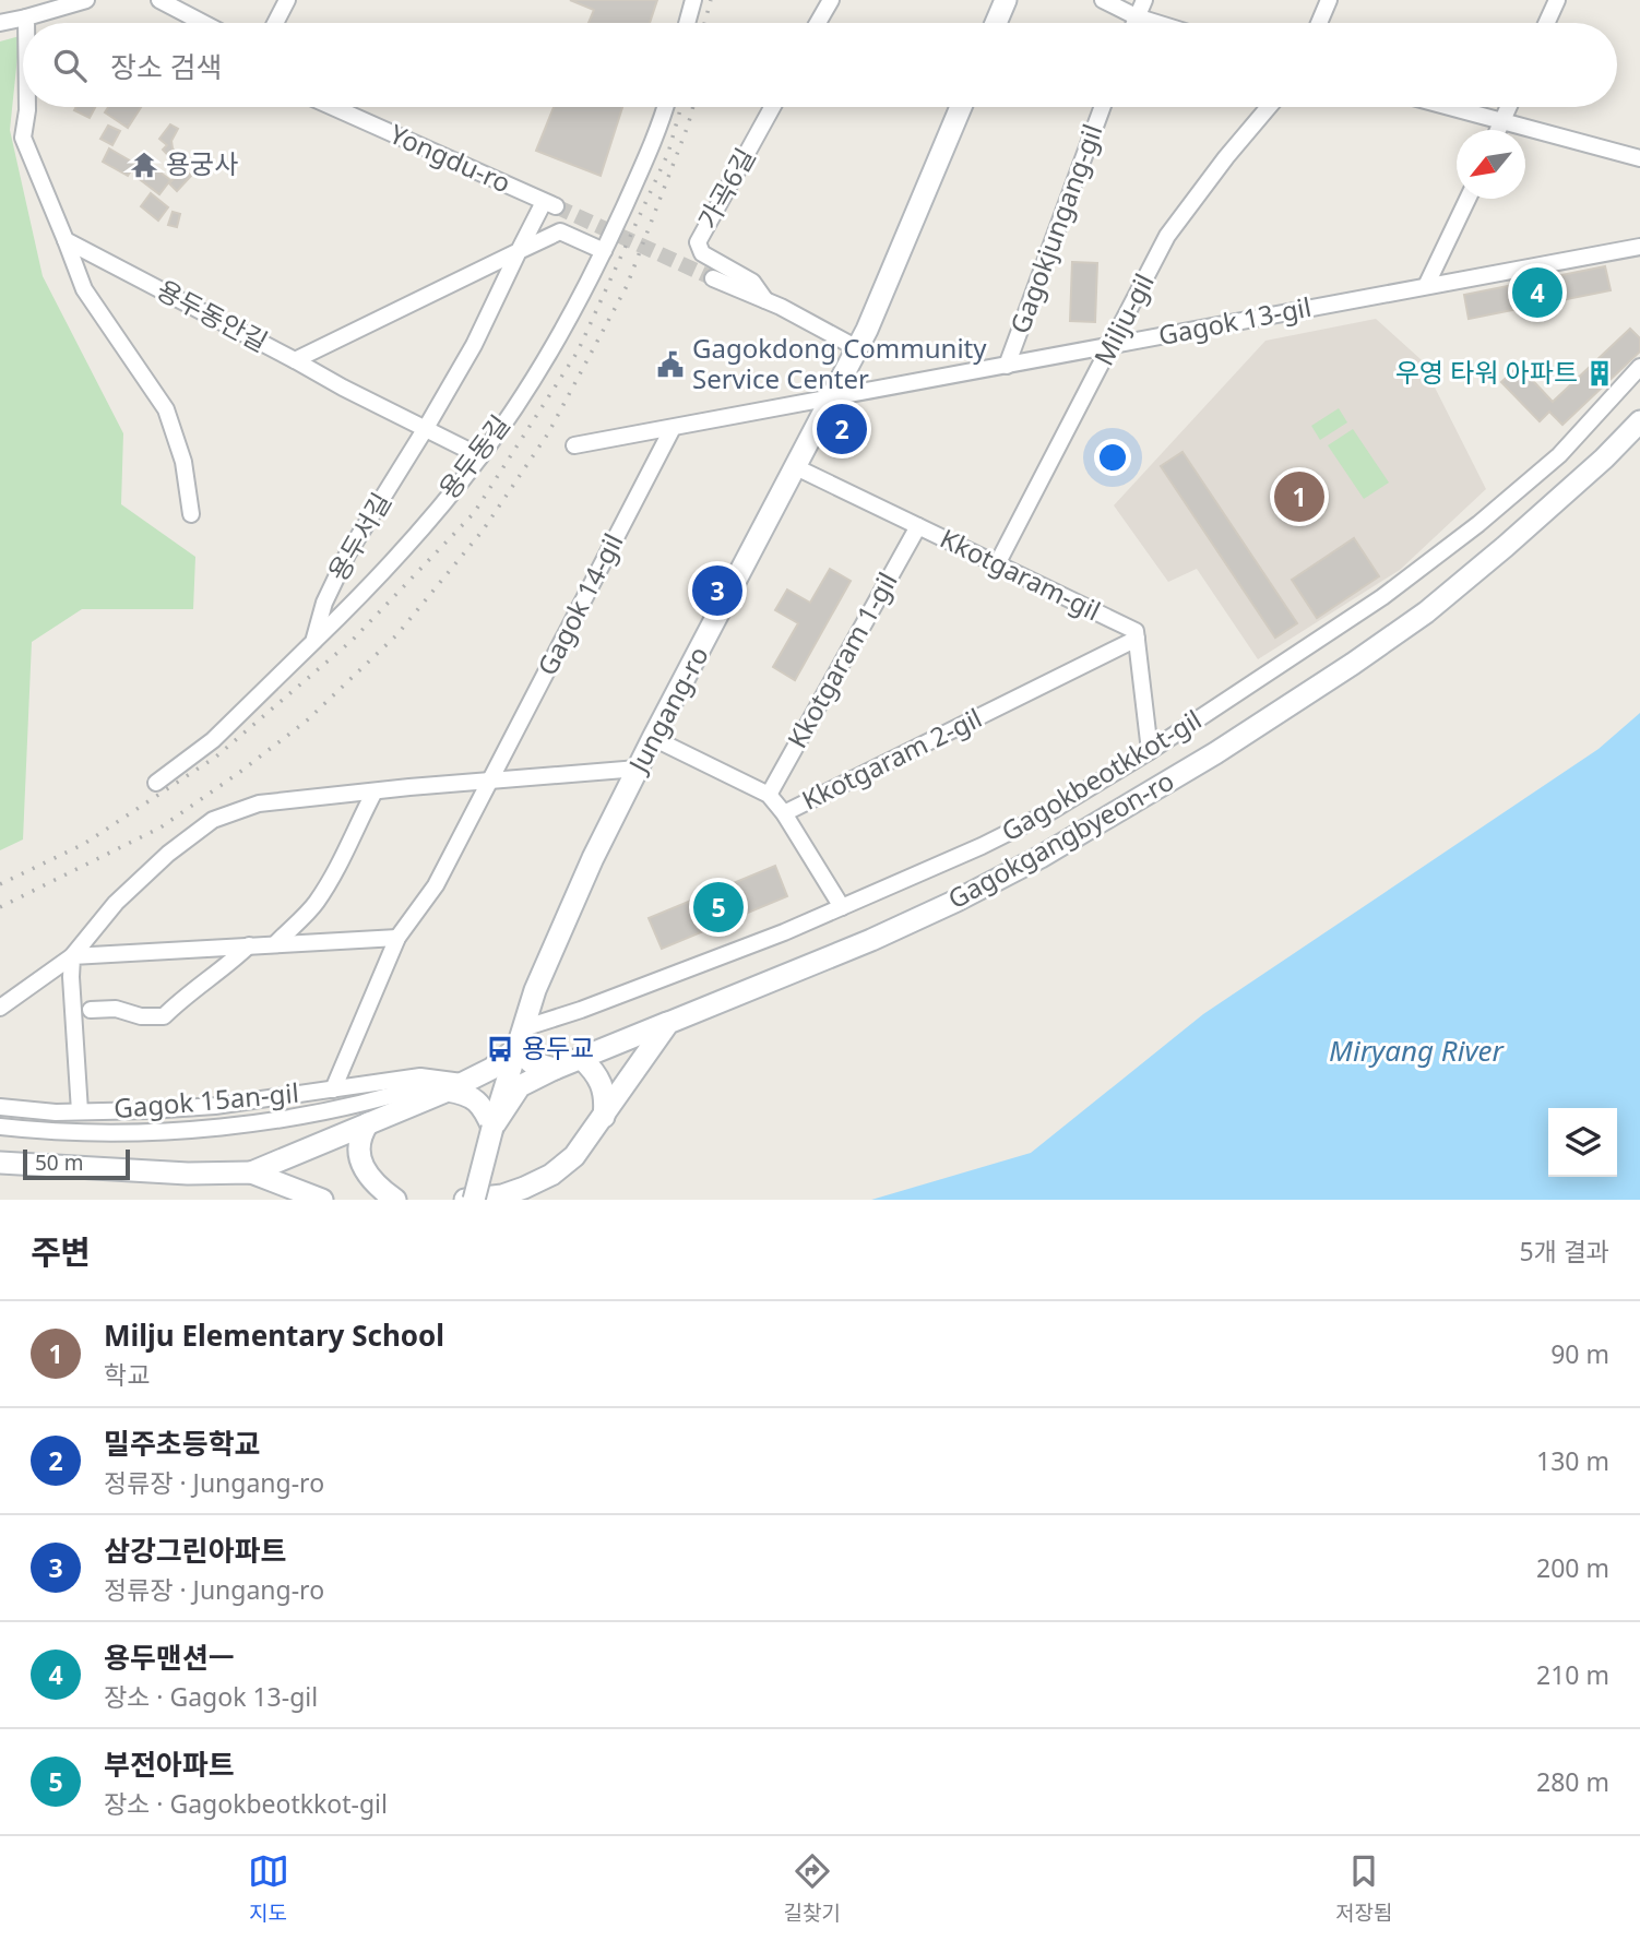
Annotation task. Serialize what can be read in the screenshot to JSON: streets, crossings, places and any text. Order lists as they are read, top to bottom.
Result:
{
  "streets": {
    "main road": ["Jungang-ro", "Gagokgangbyeon-ro"],
    "street": [
      "Yongdu-ro",
      "가곡6길",
      "Gagokjungang-gil",
      "용두동안길",
      "Milju-gil",
      "Gagok 13-gil",
      "용두동길",
      "용두서길",
      "Kkotgaram-gil",
      "Gagok 14-gil",
      "Kkotgaram 1-gil",
      "Kkotgaram 2-gil",
      "Gagokbeotkkot-gil",
      "Gagok 15an-gil"
    ]
  },
  "crossings": [
    ["Yongdu-ro", "용두동안길"],
    ["Yongdu-ro", "용두서길"],
    ["Gagokjungang-gil", "Gagok 13-gil"],
    ["용두동안길", "용두서길"],
    ["Milju-gil", "Gagok 13-gil"],
    ["Milju-gil", "Kkotgaram-gil"],
    ["Gagok 13-gil", "Jungang-ro"],
    ["용두동길", "용두서길"],
    ["Kkotgaram-gil", "Kkotgaram 1-gil"],
    ["Kkotgaram-gil", "Jungang-ro"],
    ["Kkotgaram-gil", "Kkotgaram 2-gil"],
    ["Gagok 14-gil", "Gagok 15an-gil"],
    ["Kkotgaram 1-gil", "Kkotgaram 2-gil"],
    ["Jungang-ro", "Kkotgaram 2-gil"],
    ["Jungang-ro", "Gagokbeotkkot-gil"],
    ["Jungang-ro", "Gagokgangbyeon-ro"]
  ],
  "water": ["Miryang River"],
  "places": {
    "temple": ["용궁사"],
    "public building": ["Gagokdong Community Service Center"],
    "building": ["우영 타워 아파트"],
    "bus stop": ["용두교"]
  },
  "scale_bar": "50 m",
  "north": "bottom left",
  "page": {
    "search": "장소 검색",
    "pins": [
      "4",
      "2",
      "1",
      "3",
      "5"
    ],
    "scale": "50 m",
    "heading": ["주변", "5개 결과"],
    "list": [
      {
        "mark": "1",
        "name": "Milju Elementary School",
        "note": "학교",
        "value": "90 m"
      },
      {
        "mark": "2",
        "name": "밀주초등학교",
        "note": "정류장 · Jungang-ro",
        "value": "130 m"
      },
      {
        "mark": "3",
        "name": "삼강그린아파트",
        "note": "정류장 · Jungang-ro",
        "value": "200 m"
      },
      {
        "mark": "4",
        "name": "용두맨션ㅡ",
        "note": "장소 · Gagok 13-gil",
        "value": "210 m"
      },
      {
        "mark": "5",
        "name": "부전아파트",
        "note": "장소 · Gagokbeotkkot-gil",
        "value": "280 m"
      }
    ],
    "nav": ["지도", "길찾기", "저장됨"]
  }
}
